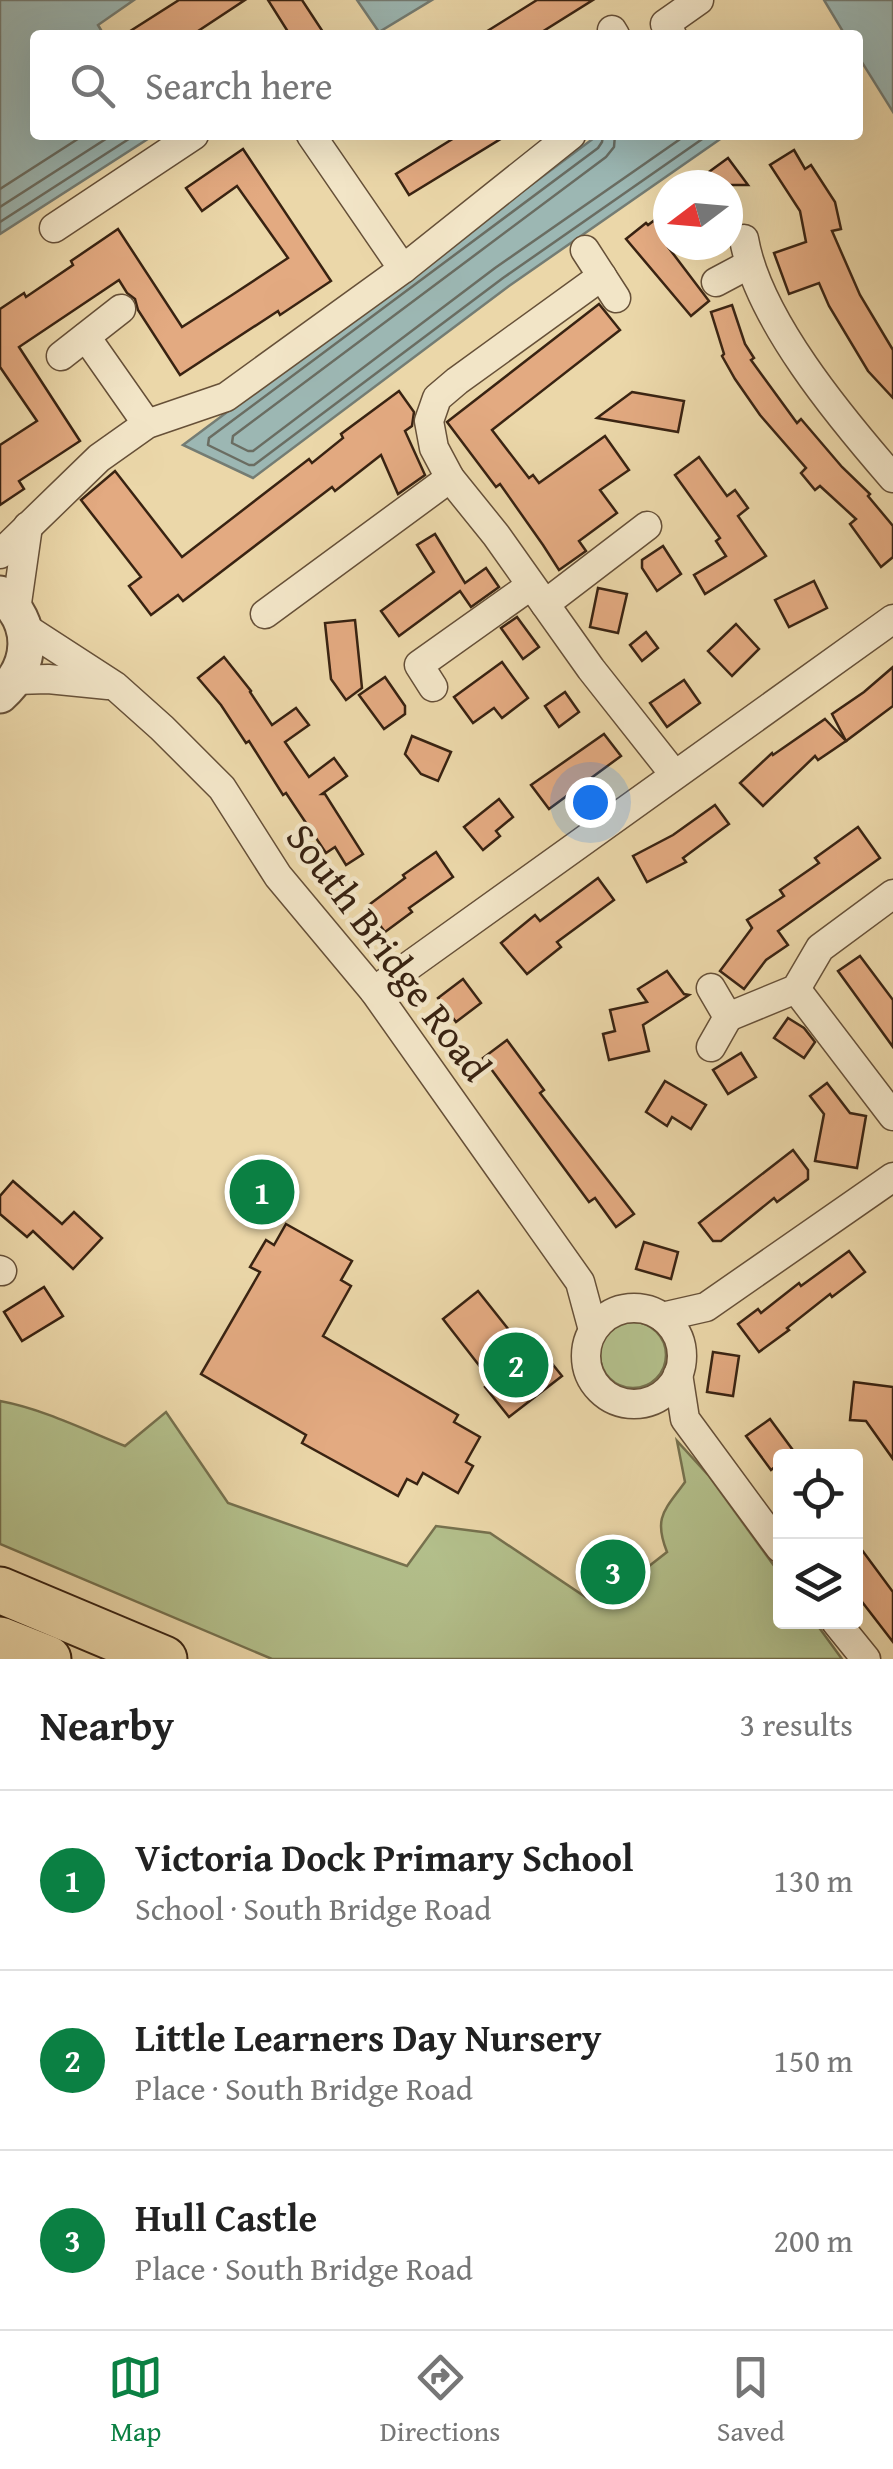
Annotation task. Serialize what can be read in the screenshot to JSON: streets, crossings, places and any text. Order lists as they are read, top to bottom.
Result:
{
  "streets": {
    "street": ["South Bridge Road"]
  },
  "north": "left",
  "page": {
    "search": "Search here",
    "pins": ["1", "2", "3"],
    "heading": ["Nearby", "3 results"],
    "list": [
      {
        "mark": "1",
        "name": "Victoria Dock Primary School",
        "note": "School · South Bridge Road",
        "value": "130 m"
      },
      {
        "mark": "2",
        "name": "Little Learners Day Nursery",
        "note": "Place · South Bridge Road",
        "value": "150 m"
      },
      {
        "mark": "3",
        "name": "Hull Castle",
        "note": "Place · South Bridge Road",
        "value": "200 m"
      }
    ],
    "nav": ["Map", "Directions", "Saved"]
  }
}
